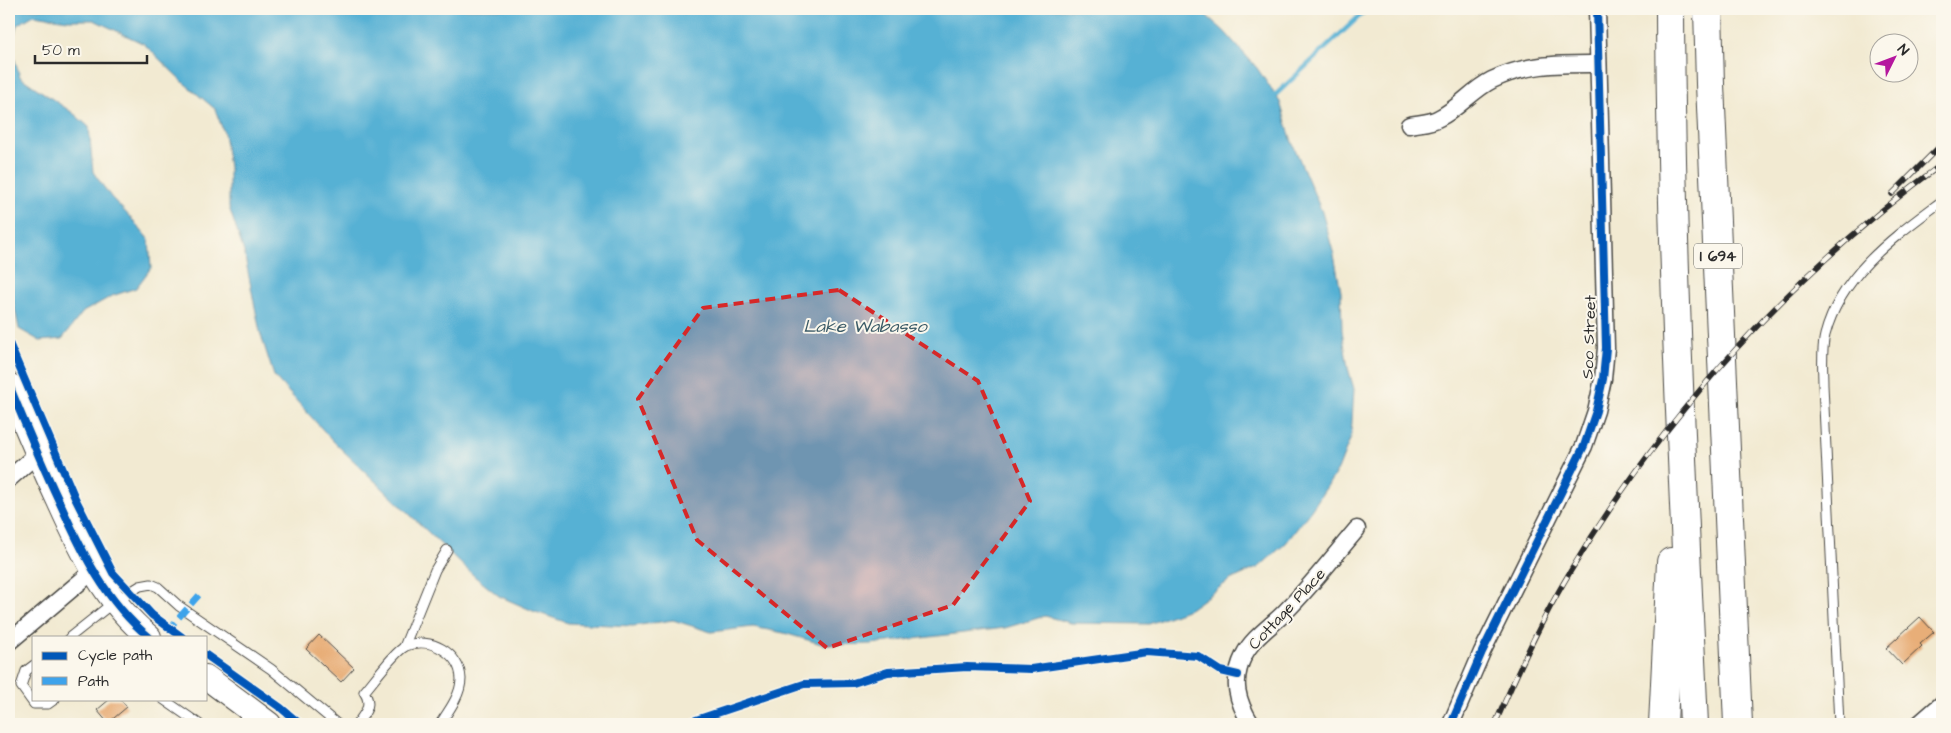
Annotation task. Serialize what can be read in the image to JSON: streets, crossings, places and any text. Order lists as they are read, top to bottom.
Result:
{
  "streets": {
    "highway": ["I 694"],
    "street": ["Soo Street", "Cottage Place"]
  },
  "water": ["Lake Wabasso"],
  "legend": ["Cycle path", "Path"],
  "scale_bar": "50 m",
  "north": "top right"
}
